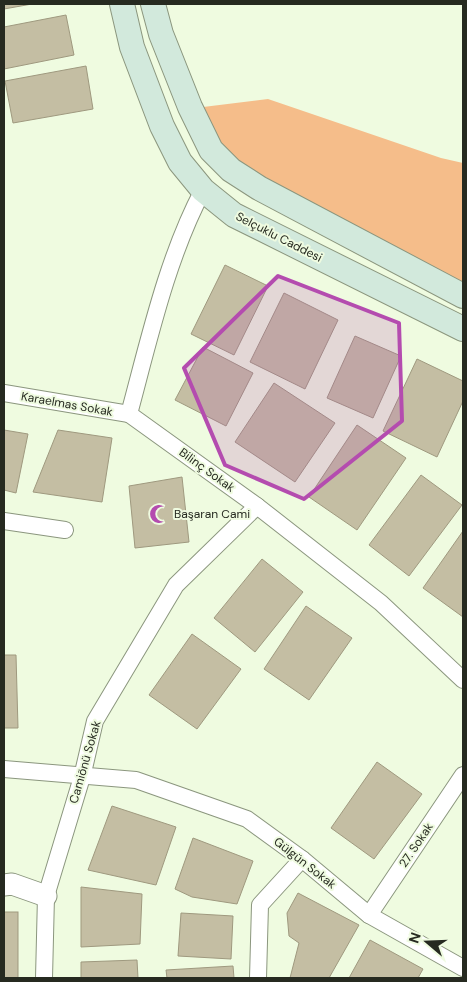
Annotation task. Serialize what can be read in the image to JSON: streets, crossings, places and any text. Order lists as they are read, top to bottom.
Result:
{
  "streets": {
    "main road": ["Selçuklu Caddesi"],
    "street": [
      "Karaelmas Sokak",
      "Bilinç Sokak",
      "Camiönü Sokak",
      "27. Sokak",
      "Gülgün Sokak"
    ]
  },
  "crossings": [
    ["Karaelmas Sokak", "Bilinç Sokak"],
    ["Bilinç Sokak", "Camiönü Sokak"],
    ["Camiönü Sokak", "Gülgün Sokak"],
    ["27. Sokak", "Gülgün Sokak"]
  ],
  "places": {
    "mosque": ["Başaran Cami"]
  },
  "north": "left"
}
